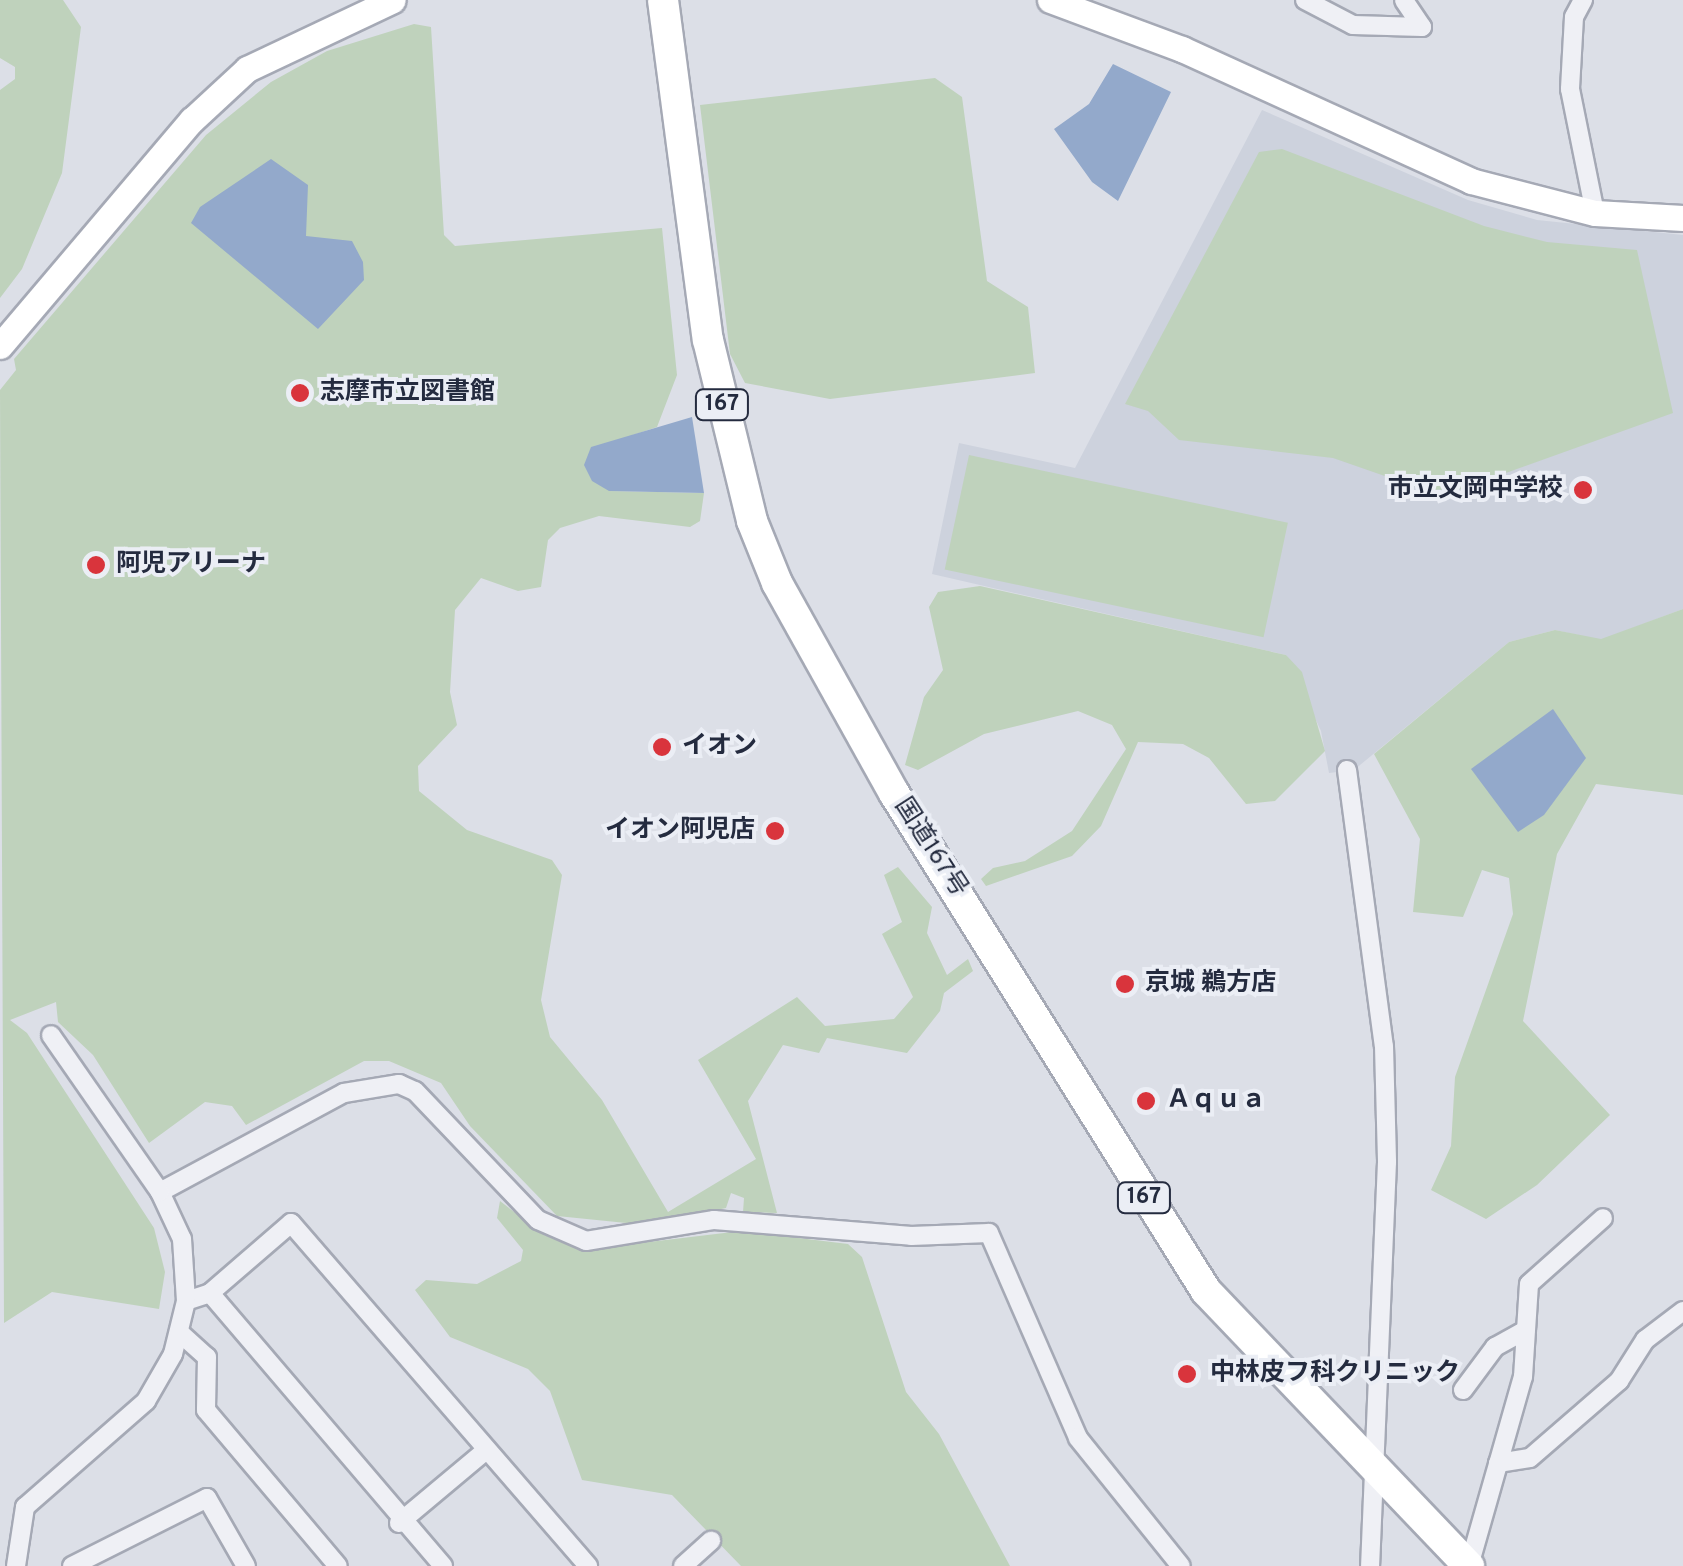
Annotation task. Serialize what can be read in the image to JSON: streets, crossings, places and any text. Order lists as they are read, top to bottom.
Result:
{
  "streets": {
    "highway": ["167", "国道167号"]
  },
  "places": [
    "志摩市立図書館",
    "市立文岡中学校",
    "阿児アリーナ",
    "イオン",
    "イオン阿児店",
    "京城 鵜方店",
    "Ａｑｕａ",
    "中林皮フ科クリニック"
  ]
}
